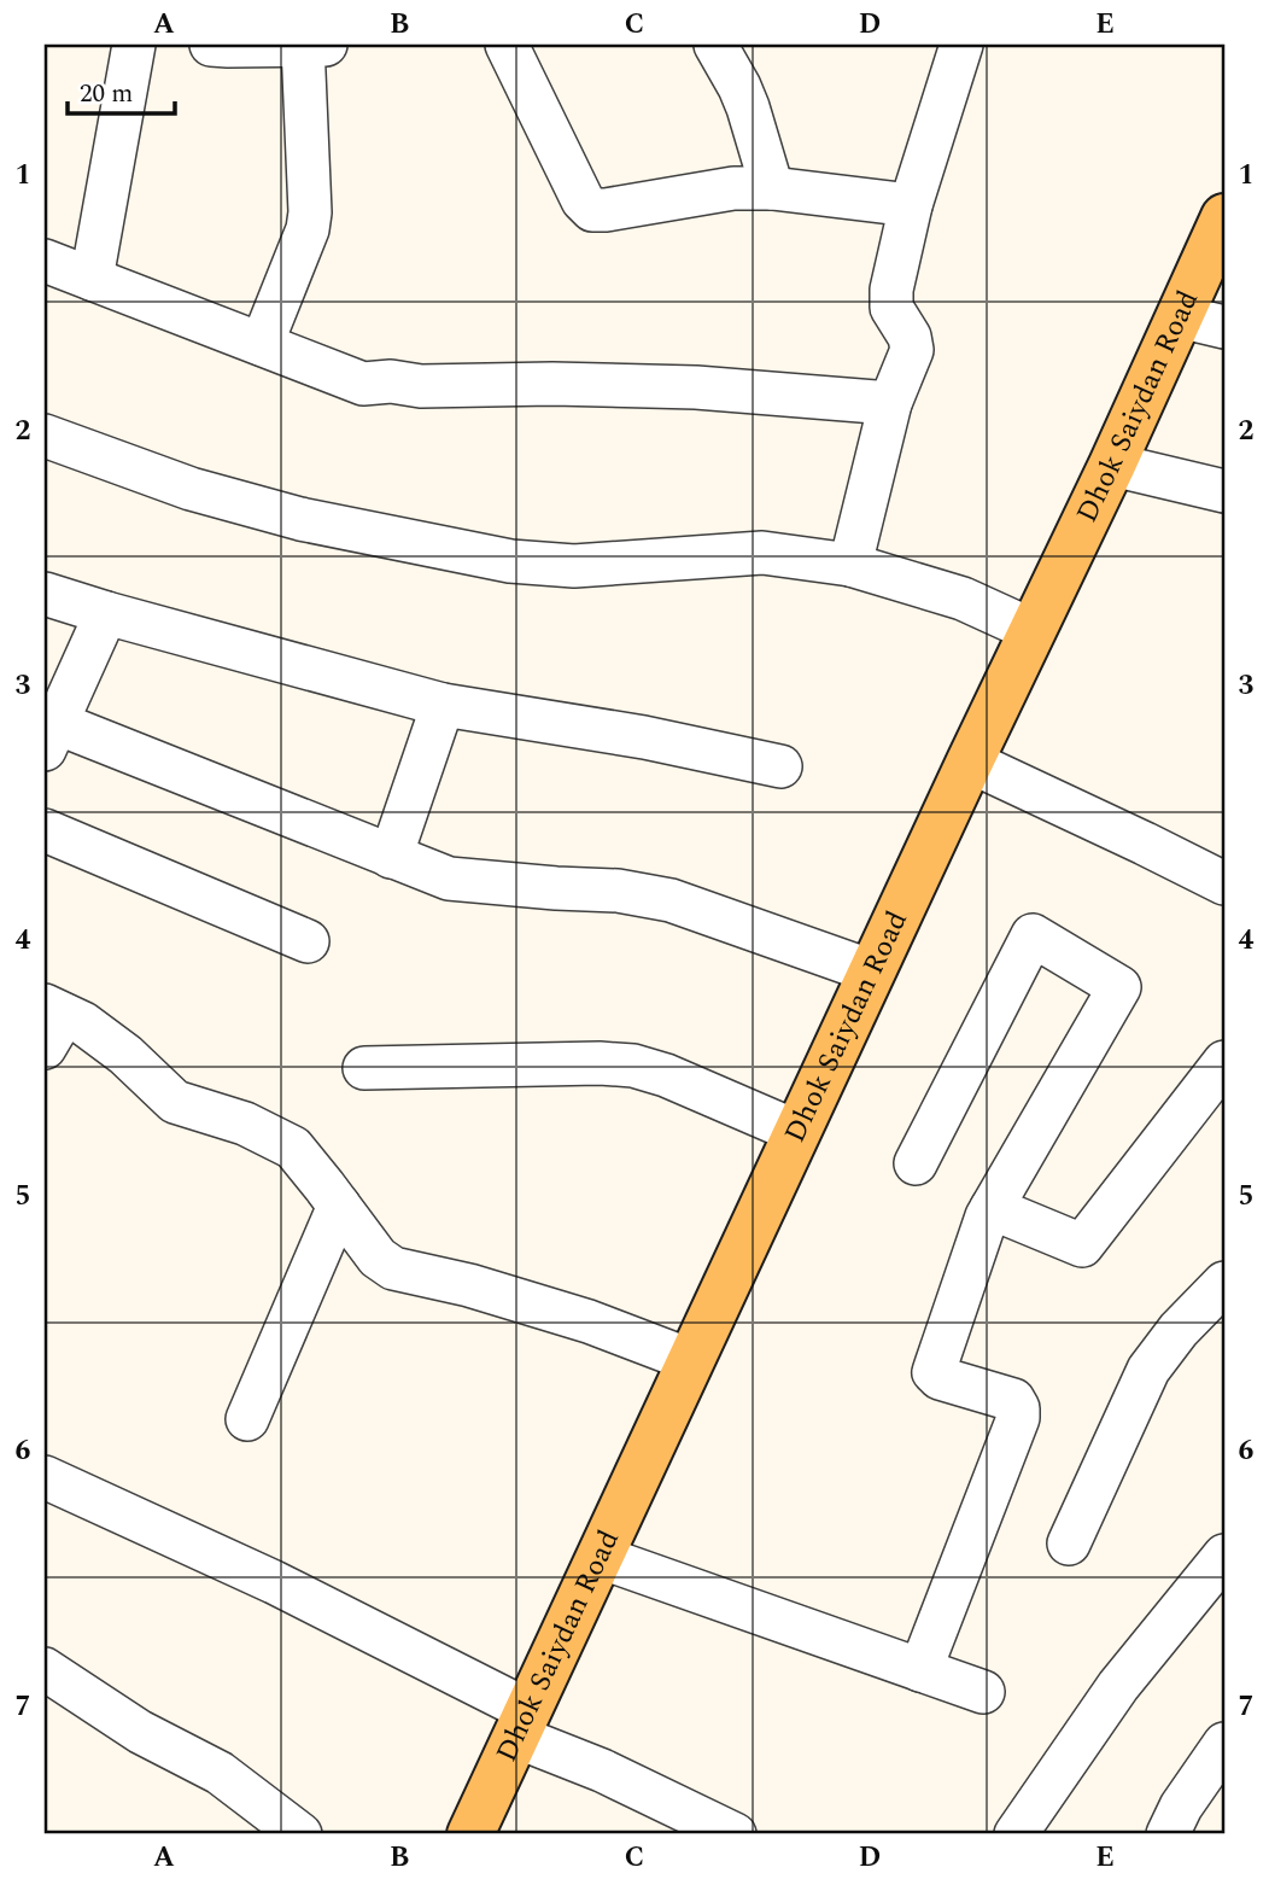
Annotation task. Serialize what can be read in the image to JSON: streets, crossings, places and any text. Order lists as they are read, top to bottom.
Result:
{
  "streets": {
    "main road": ["Dhok Saiydan Road"]
  },
  "scale_bar": "20 m",
  "grid": {
    "columns": [
      "A",
      "B",
      "C",
      "D",
      "E"
    ],
    "rows": [
      "1",
      "2",
      "3",
      "4",
      "5",
      "6",
      "7"
    ]
  }
}
